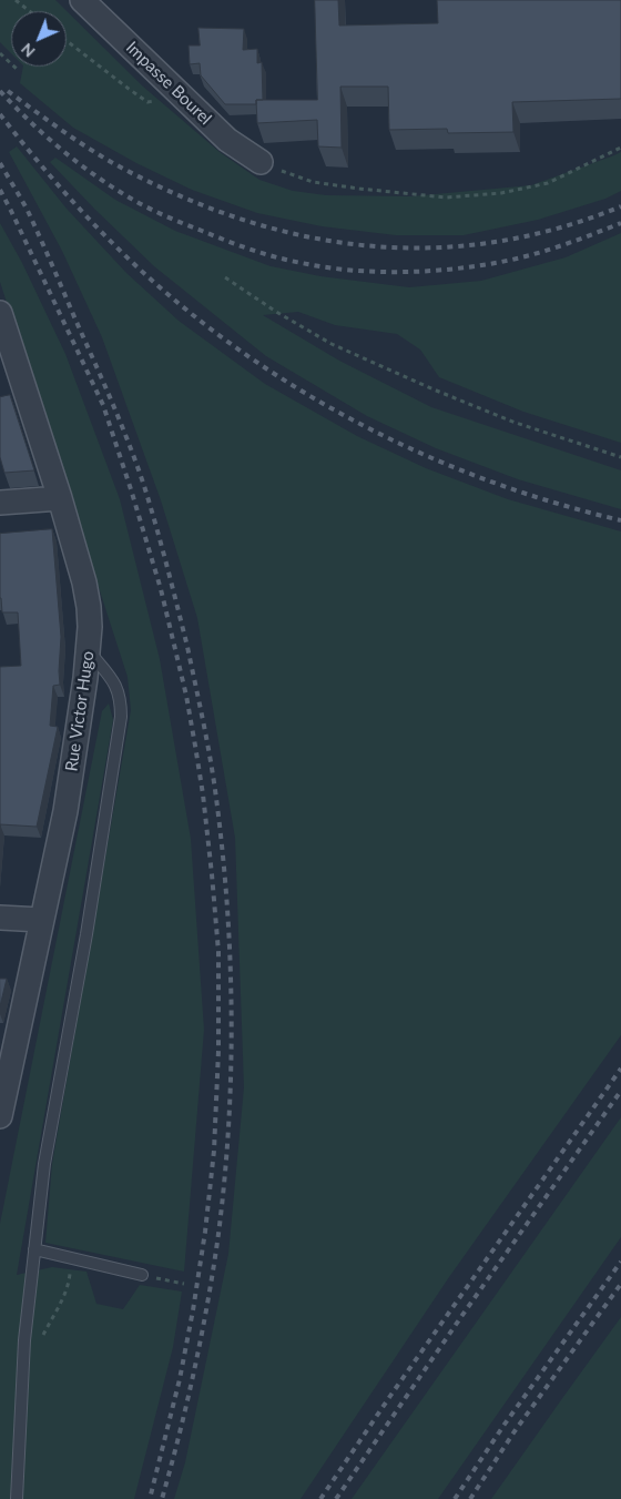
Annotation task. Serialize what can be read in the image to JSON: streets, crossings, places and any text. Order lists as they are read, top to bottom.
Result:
{
  "streets": {
    "street": ["Impasse Bourel", "Rue Victor Hugo"]
  },
  "north": "bottom left"
}
